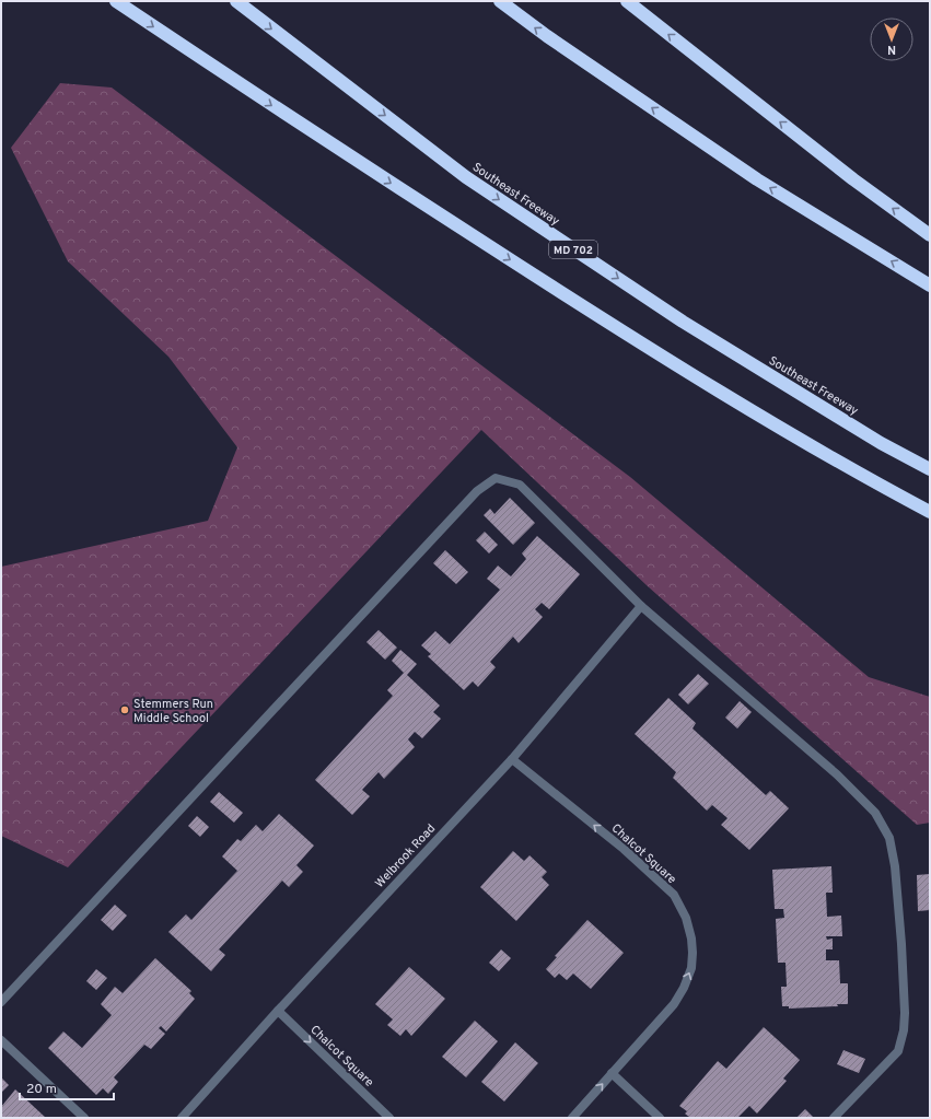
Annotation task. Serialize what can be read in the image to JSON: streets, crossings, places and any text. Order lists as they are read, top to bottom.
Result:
{
  "streets": {
    "highway": ["Southeast Freeway", "MD 702"],
    "street": ["Chalcot Square", "Welbrook Road"]
  },
  "crossings": [
    ["Chalcot Square", "Welbrook Road"]
  ],
  "places": ["Stemmers Run Middle School"],
  "scale_bar": "20 m",
  "north": "bottom"
}
